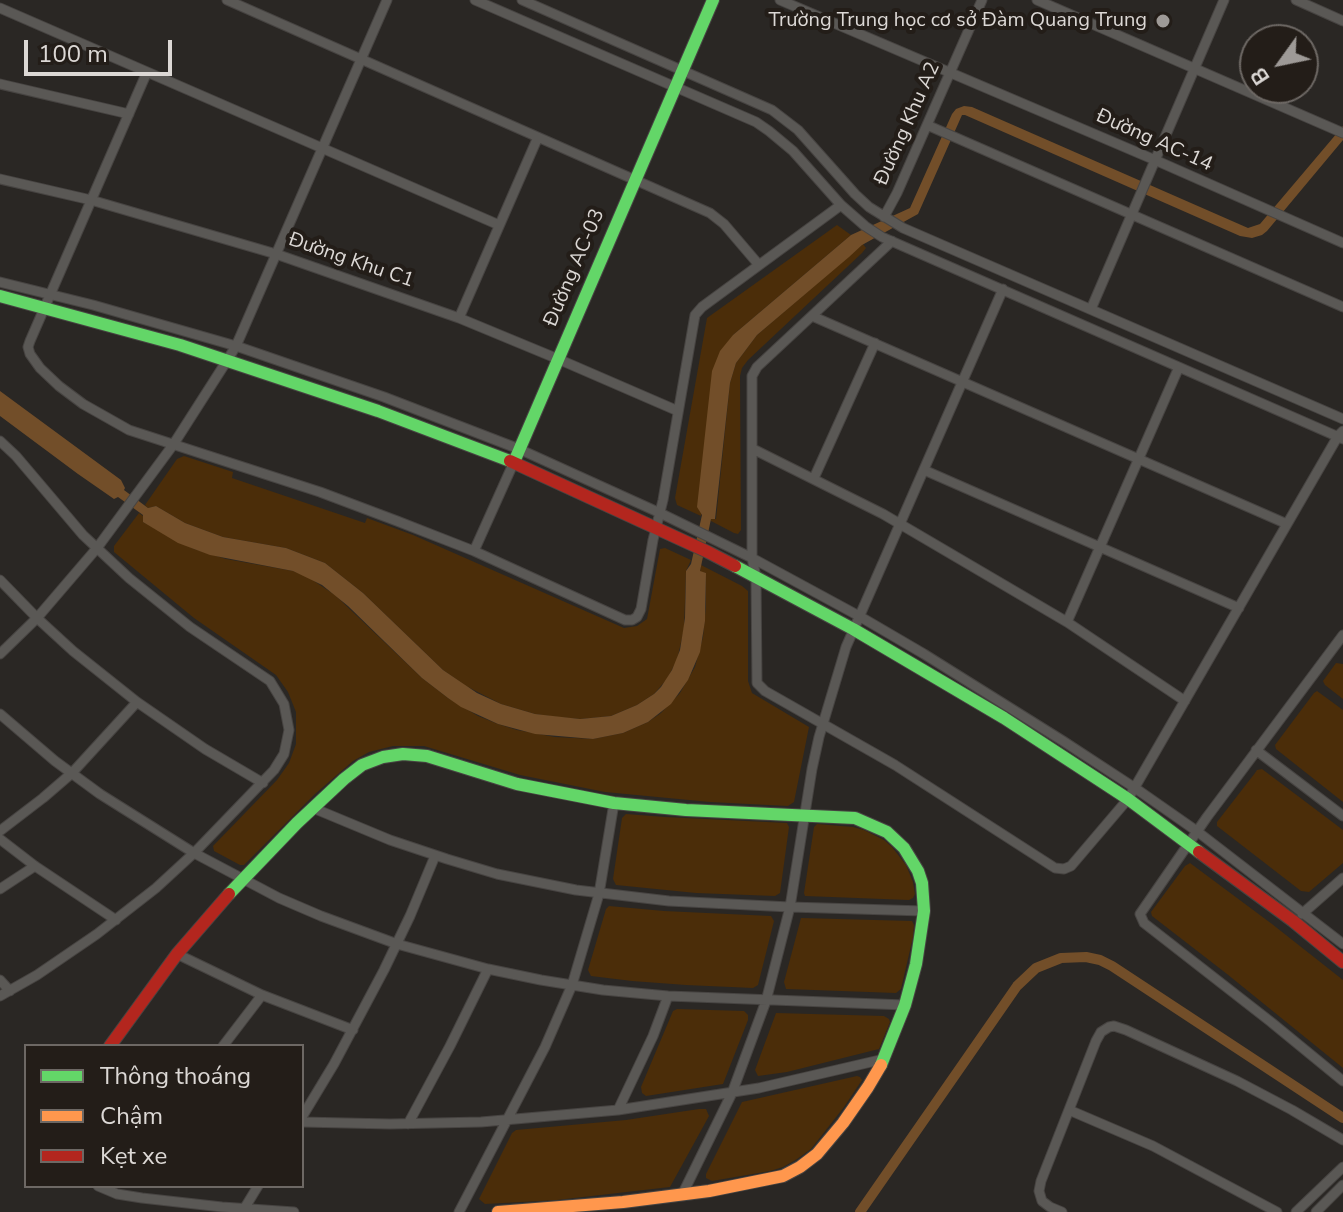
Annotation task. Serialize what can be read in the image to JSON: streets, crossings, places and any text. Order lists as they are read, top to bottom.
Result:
{
  "streets": {
    "street": [
      "Đường Khu A2",
      "Đường AC-14",
      "Đường Khu C1",
      "Đường AC-03"
    ]
  },
  "crossings": [
    ["Đường Khu A2", "Đường AC-14"],
    ["Đường Khu C1", "Đường AC-03"]
  ],
  "places": ["Trường Trung học cơ sở Đàm Quang Trung"],
  "legend": ["Thông thoáng", "Chậm", "Kẹt xe"],
  "scale_bar": "100 m",
  "north": "bottom left"
}
